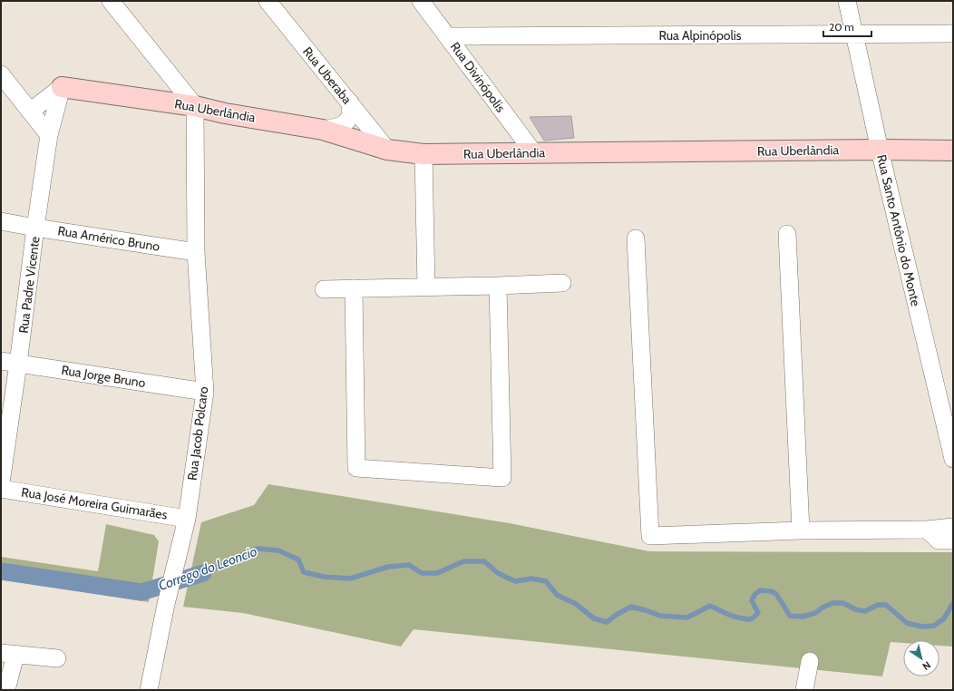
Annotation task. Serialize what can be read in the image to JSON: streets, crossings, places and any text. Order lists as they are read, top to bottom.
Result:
{
  "streets": {
    "street": [
      "Rua Alpinópolis",
      "Rua Uberaba",
      "Rua Divinópolis",
      "Rua Uberlândia",
      "Rua Santo Antônio do Monte",
      "Rua Américo Bruno",
      "Rua Padre Vicente",
      "Rua Jorge Bruno",
      "Rua Jacob Polcaro",
      "Rua José Moreira Guimarães"
    ]
  },
  "crossings": [
    ["Rua Alpinópolis", "Rua Divinópolis"],
    ["Rua Alpinópolis", "Rua Santo Antônio do Monte"],
    ["Rua Uberaba", "Rua Uberlândia"],
    ["Rua Divinópolis", "Rua Uberlândia"],
    ["Rua Uberlândia", "Rua Santo Antônio do Monte"],
    ["Rua Uberlândia", "Rua Padre Vicente"],
    ["Rua Uberlândia", "Rua Jacob Polcaro"],
    ["Rua Américo Bruno", "Rua Padre Vicente"],
    ["Rua Américo Bruno", "Rua Jacob Polcaro"],
    ["Rua Padre Vicente", "Rua Jorge Bruno"],
    ["Rua Jorge Bruno", "Rua Jacob Polcaro"],
    ["Rua Jacob Polcaro", "Rua José Moreira Guimarães"]
  ],
  "water": ["Corrego do Leoncio"],
  "scale_bar": "20 m",
  "north": "bottom right"
}
